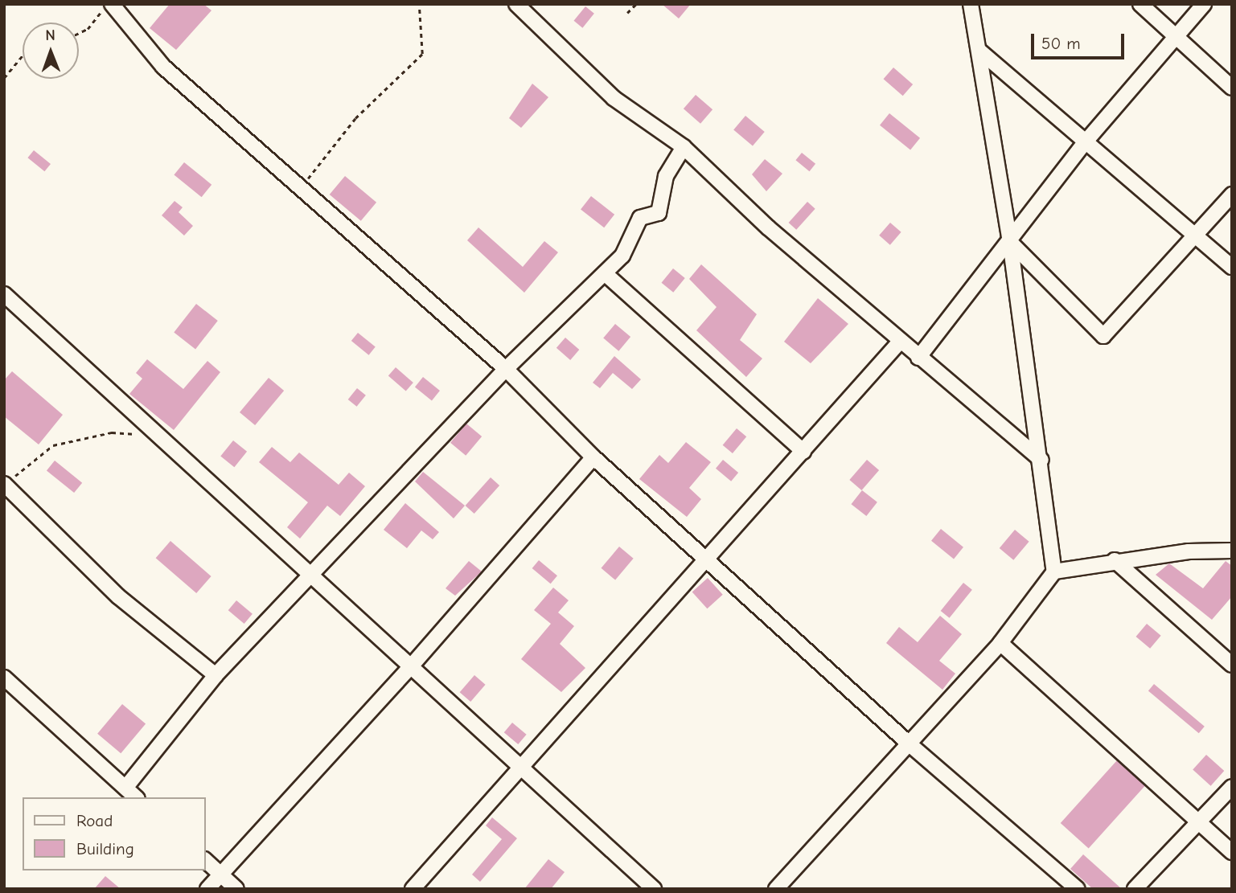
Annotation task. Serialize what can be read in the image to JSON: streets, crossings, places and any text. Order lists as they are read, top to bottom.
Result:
{
  "legend": ["Road", "Building"],
  "scale_bar": "50 m",
  "north": "top"
}
